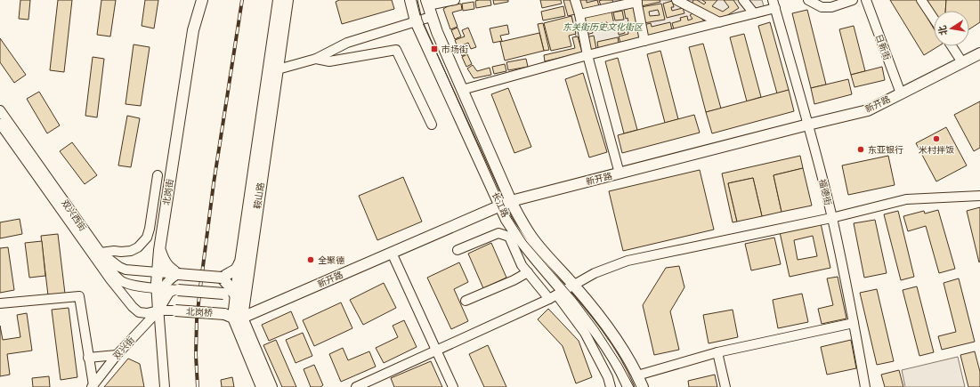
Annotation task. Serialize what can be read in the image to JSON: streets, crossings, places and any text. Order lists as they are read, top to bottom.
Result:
{
  "streets": {
    "main road": [
      "新开路",
      "北岗街",
      "鞍山路",
      "长江路",
      "北岗桥"
    ],
    "street": [
      "日新街",
      "福德街",
      "双兴西街",
      "双兴街"
    ]
  },
  "crossings": [
    ["日新街", "新开路"],
    ["新开路", "福德街"],
    ["新开路", "鞍山路"],
    ["新开路", "长江路"],
    ["新开路", "北岗桥"],
    ["北岗街", "双兴西街"],
    ["北岗街", "双兴街"],
    ["鞍山路", "北岗桥"],
    ["双兴西街", "双兴街"]
  ],
  "parks": ["东关街历史文化街区"],
  "places": {
    "transit": ["市场街"],
    "other": ["米村拌饭", "东亚银行", "全聚德"]
  },
  "north": "left"
}
